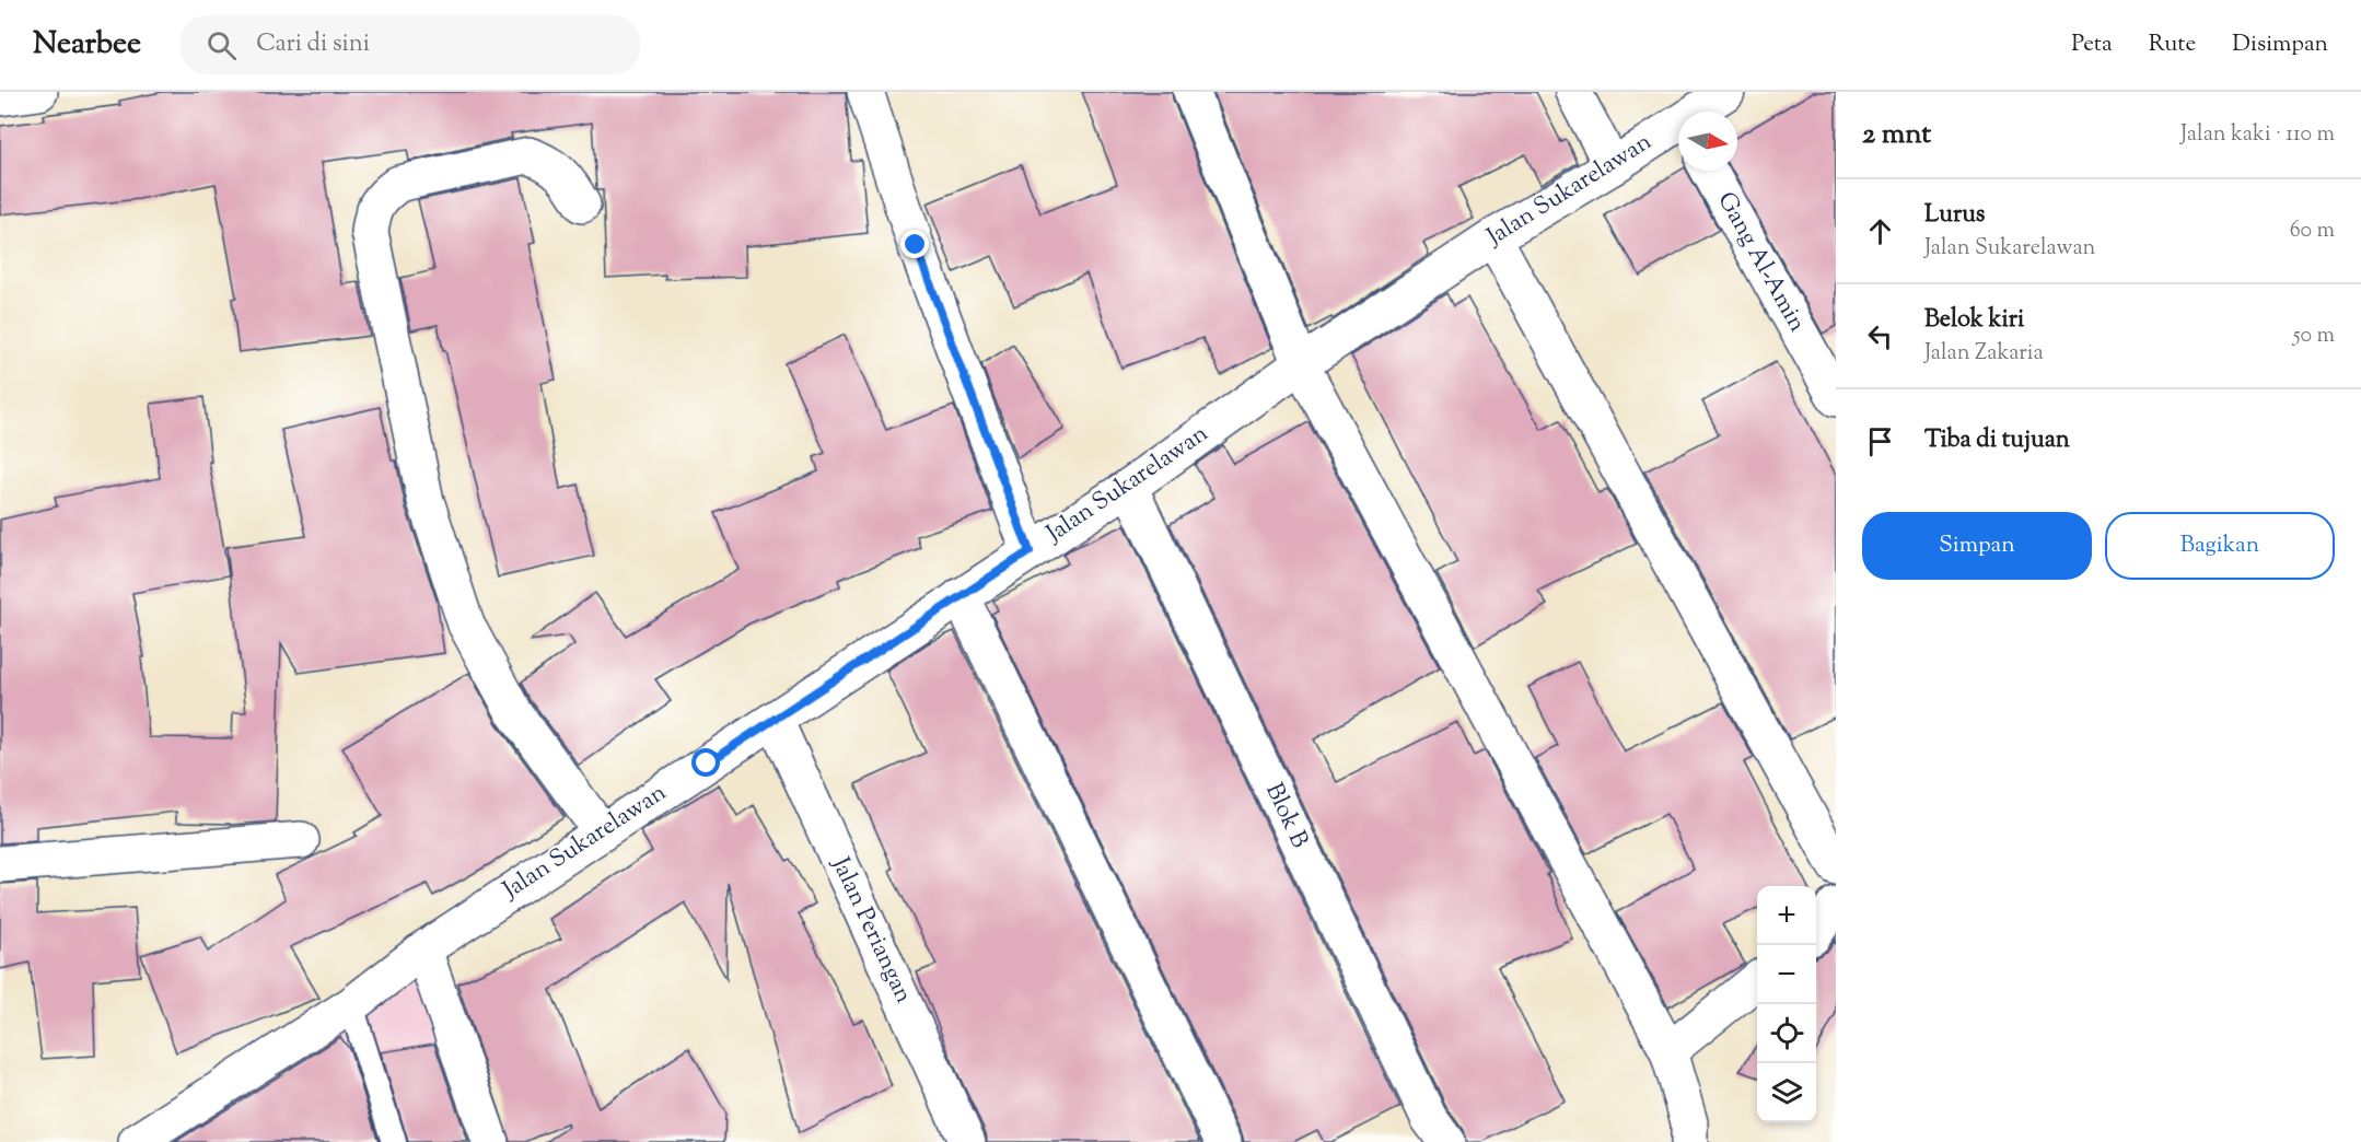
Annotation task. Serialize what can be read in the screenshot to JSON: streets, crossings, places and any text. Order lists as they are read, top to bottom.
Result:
{
  "streets": {
    "street": [
      "Jalan Sukarelawan",
      "Gang Al-Amin",
      "Blok B",
      "Jalan Periangan"
    ]
  },
  "crossings": [
    ["Jalan Sukarelawan", "Blok B"],
    ["Jalan Sukarelawan", "Jalan Periangan"]
  ],
  "north": "right",
  "page": {
    "header": "Nearbee",
    "search": "Cari di sini",
    "nav": ["Peta", "Rute", "Disimpan"],
    "heading": ["2 mnt", "Jalan kaki · 110 m"],
    "list": [
      ["Lurus", "Jalan Sukarelawan", "60 m"],
      ["Belok kiri", "Jalan Zakaria", "50 m"],
      "Tiba di tujuan"
    ],
    "buttons": ["Simpan", "Bagikan"],
    "map_buttons": ["+", "−"]
  }
}
